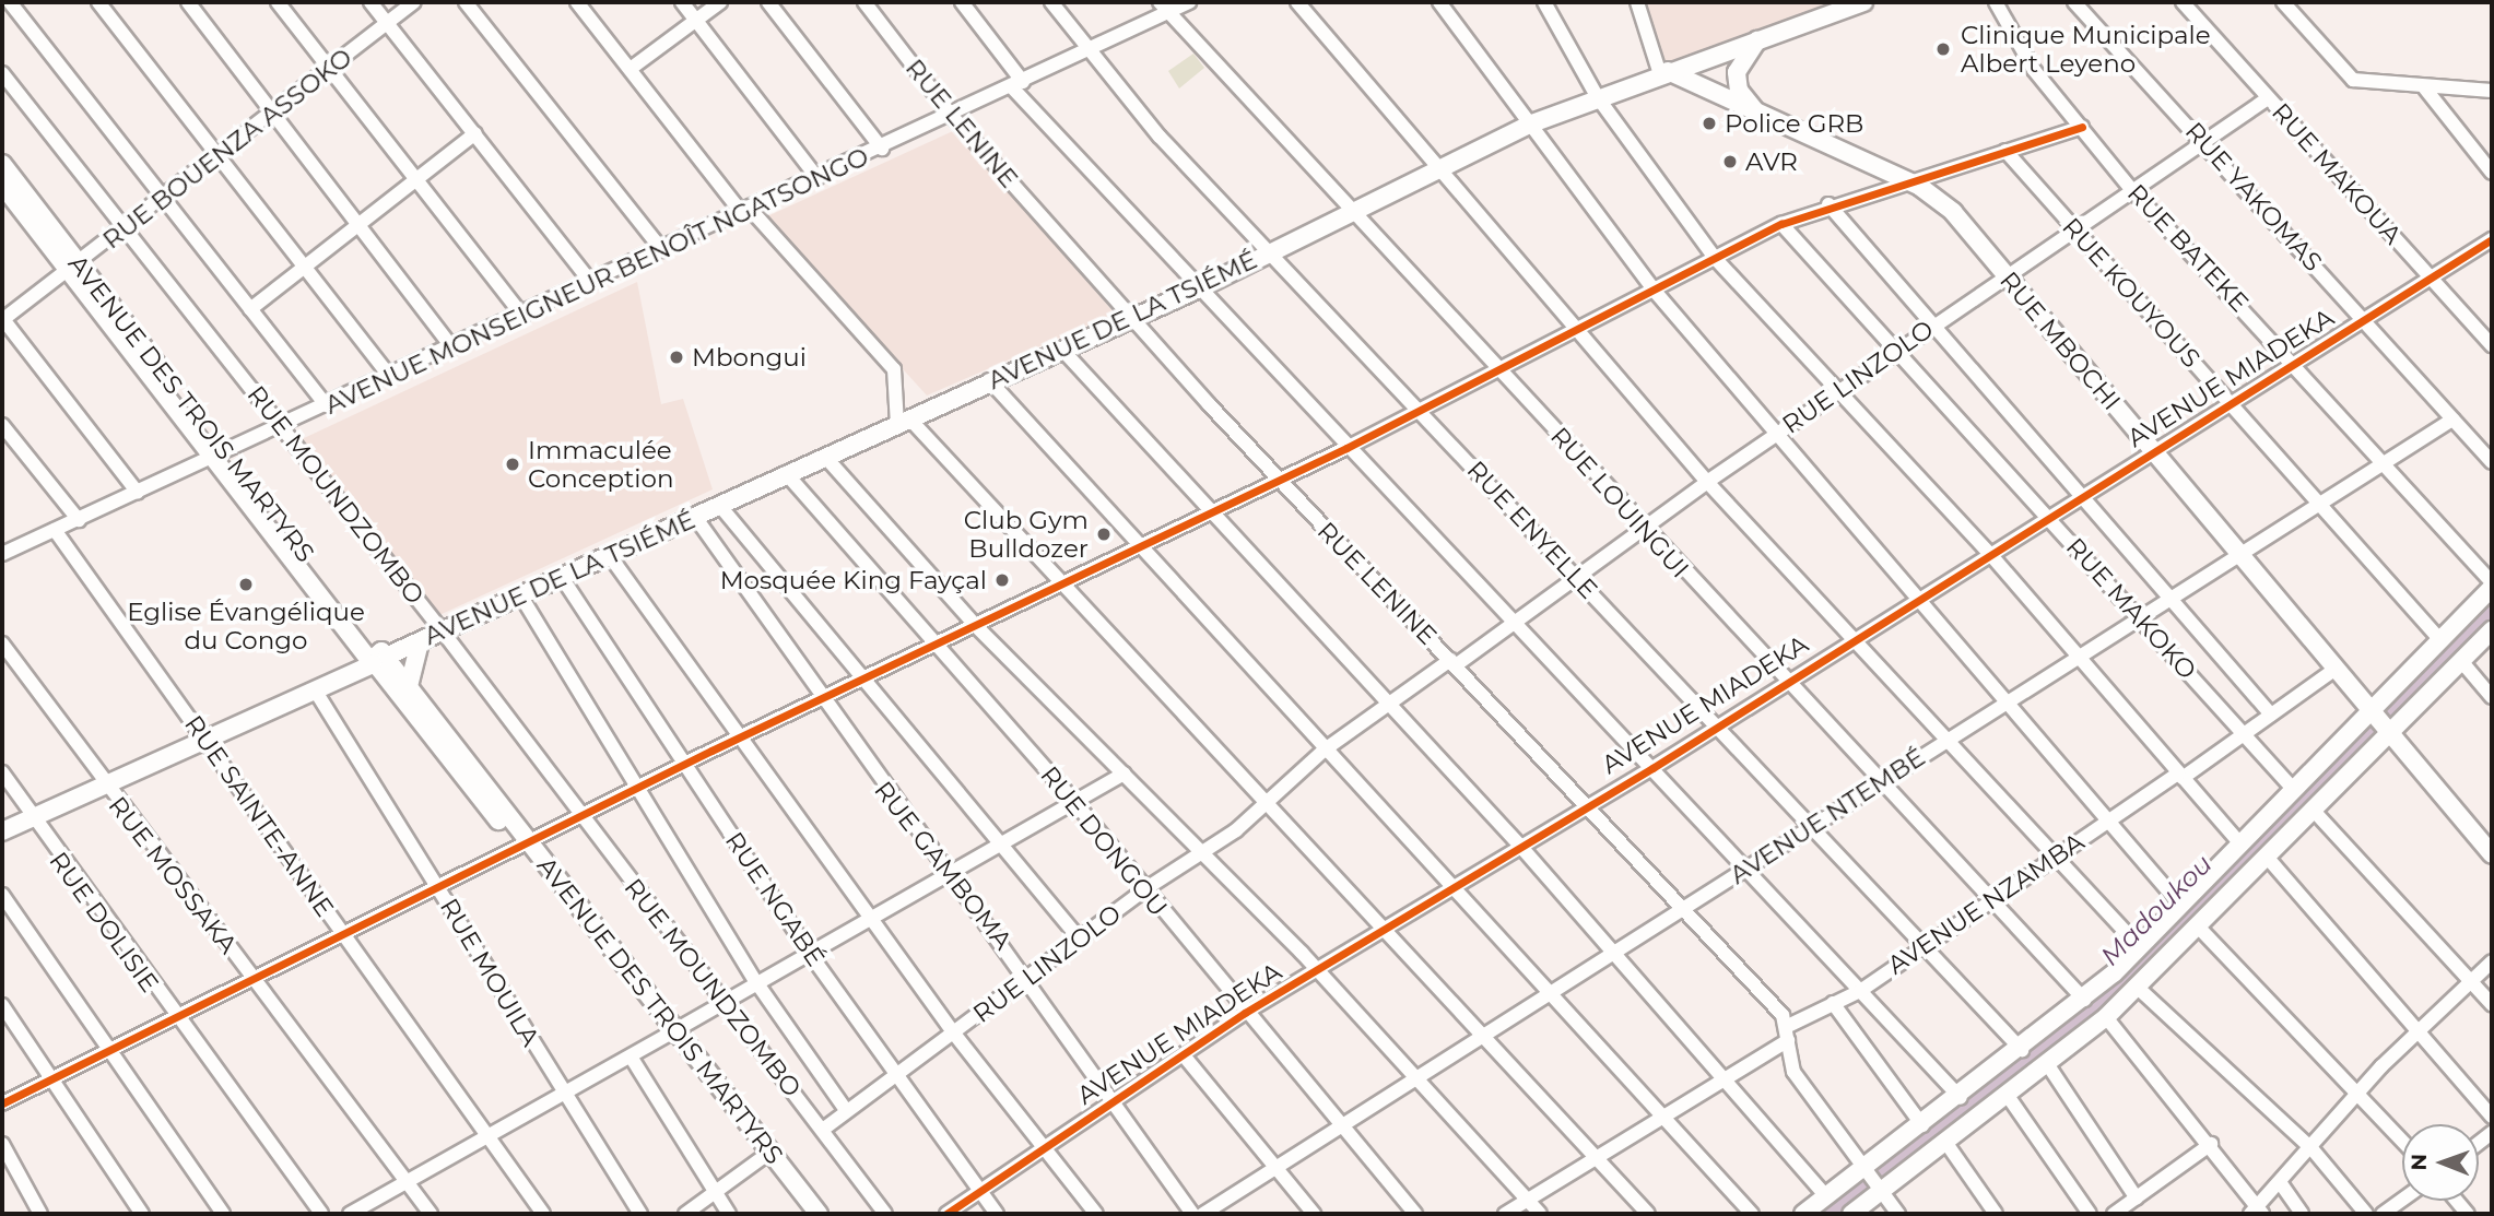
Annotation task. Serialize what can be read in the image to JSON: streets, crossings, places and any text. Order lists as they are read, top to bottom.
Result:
{
  "streets": {
    "main road": ["AVENUE DE LA TSIÉMÉ", "RUE MBOCHI", "AVENUE DES TROIS MARTYRS"],
    "street": [
      "RUE LENINE",
      "RUE BOUENZA ASSOKO",
      "RUE MAKOUA",
      "RUE YAKOMAS",
      "RUE BATEKE",
      "AVENUE MONSEIGNEUR BENOÎT NGATSONGO",
      "RUE KOUYOUS",
      "RUE LINZOLO",
      "AVENUE MIADEKA",
      "RUE MOUNDZOMBO",
      "RUE LOUINGUI",
      "RUE ENYELLE",
      "RUE MAKOKO",
      "RUE SAINTE-ANNE",
      "AVENUE NTEMBÉ",
      "RUE DONGOU",
      "RUE GAMBOMA",
      "RUE MOSSAKA",
      "RUE NGABÉ",
      "AVENUE NZAMBA",
      "RUE DOLISIE",
      "RUE MOUILA"
    ]
  },
  "crossings": [
    ["RUE LENINE", "AVENUE MONSEIGNEUR BENOÎT NGATSONGO"],
    ["RUE LENINE", "AVENUE DE LA TSIÉMÉ"],
    ["RUE LENINE", "RUE LINZOLO"],
    ["RUE LENINE", "AVENUE MIADEKA"],
    ["RUE LENINE", "AVENUE NTEMBÉ"],
    ["RUE LENINE", "AVENUE NZAMBA"],
    ["RUE BOUENZA ASSOKO", "AVENUE DES TROIS MARTYRS"],
    ["RUE BOUENZA ASSOKO", "RUE MOUNDZOMBO"],
    ["RUE MAKOUA", "RUE LINZOLO"],
    ["RUE MAKOUA", "AVENUE MIADEKA"],
    ["RUE YAKOMAS", "RUE LINZOLO"],
    ["RUE YAKOMAS", "AVENUE MIADEKA"],
    ["RUE YAKOMAS", "AVENUE NTEMBÉ"],
    ["RUE BATEKE", "RUE LINZOLO"],
    ["RUE BATEKE", "AVENUE MIADEKA"],
    ["RUE BATEKE", "AVENUE NTEMBÉ"],
    ["AVENUE MONSEIGNEUR BENOÎT NGATSONGO", "AVENUE DES TROIS MARTYRS"],
    ["AVENUE MONSEIGNEUR BENOÎT NGATSONGO", "RUE MOUNDZOMBO"],
    ["AVENUE MONSEIGNEUR BENOÎT NGATSONGO", "RUE LOUINGUI"],
    ["AVENUE MONSEIGNEUR BENOÎT NGATSONGO", "RUE ENYELLE"],
    ["AVENUE MONSEIGNEUR BENOÎT NGATSONGO", "RUE SAINTE-ANNE"],
    ["RUE KOUYOUS", "RUE LINZOLO"],
    ["RUE KOUYOUS", "AVENUE MIADEKA"],
    ["RUE KOUYOUS", "AVENUE NTEMBÉ"],
    ["AVENUE DE LA TSIÉMÉ", "RUE MBOCHI"],
    ["AVENUE DE LA TSIÉMÉ", "AVENUE DES TROIS MARTYRS"],
    ["AVENUE DE LA TSIÉMÉ", "RUE MOUNDZOMBO"],
    ["AVENUE DE LA TSIÉMÉ", "RUE LOUINGUI"],
    ["AVENUE DE LA TSIÉMÉ", "RUE ENYELLE"],
    ["AVENUE DE LA TSIÉMÉ", "RUE SAINTE-ANNE"],
    ["AVENUE DE LA TSIÉMÉ", "RUE DONGOU"],
    ["AVENUE DE LA TSIÉMÉ", "RUE GAMBOMA"],
    ["AVENUE DE LA TSIÉMÉ", "RUE MOSSAKA"],
    ["AVENUE DE LA TSIÉMÉ", "RUE NGABÉ"],
    ["AVENUE DE LA TSIÉMÉ", "RUE DOLISIE"],
    ["AVENUE DE LA TSIÉMÉ", "RUE MOUILA"],
    ["RUE MBOCHI", "RUE LINZOLO"],
    ["RUE MBOCHI", "AVENUE MIADEKA"],
    ["RUE MBOCHI", "AVENUE NTEMBÉ"],
    ["RUE MBOCHI", "AVENUE NZAMBA"],
    ["RUE LINZOLO", "RUE MOUNDZOMBO"],
    ["RUE LINZOLO", "RUE LOUINGUI"],
    ["RUE LINZOLO", "RUE ENYELLE"],
    ["RUE LINZOLO", "RUE MAKOKO"],
    ["RUE LINZOLO", "RUE DONGOU"],
    ["RUE LINZOLO", "RUE GAMBOMA"],
    ["RUE LINZOLO", "RUE NGABÉ"],
    ["AVENUE MIADEKA", "RUE LOUINGUI"],
    ["AVENUE MIADEKA", "RUE ENYELLE"],
    ["AVENUE MIADEKA", "RUE MAKOKO"],
    ["AVENUE MIADEKA", "RUE DONGOU"],
    ["AVENUE MIADEKA", "RUE GAMBOMA"],
    ["AVENUE MIADEKA", "RUE NGABÉ"],
    ["RUE LOUINGUI", "AVENUE NTEMBÉ"],
    ["RUE LOUINGUI", "AVENUE NZAMBA"],
    ["RUE ENYELLE", "AVENUE NTEMBÉ"],
    ["RUE ENYELLE", "AVENUE NZAMBA"],
    ["RUE MAKOKO", "AVENUE NTEMBÉ"],
    ["RUE MAKOKO", "AVENUE NZAMBA"],
    ["AVENUE NTEMBÉ", "RUE DONGOU"]
  ],
  "water": ["Madoukou"],
  "places": [
    "Clinique Municipale Albert Leyeno",
    "Police GRB",
    "AVR",
    "Mbongui",
    "Immaculée Conception",
    "Club Gym Bulldozer",
    "Mosquée King Fayçal",
    "Eglise Évangélique du Congo"
  ],
  "north": "left"
}
